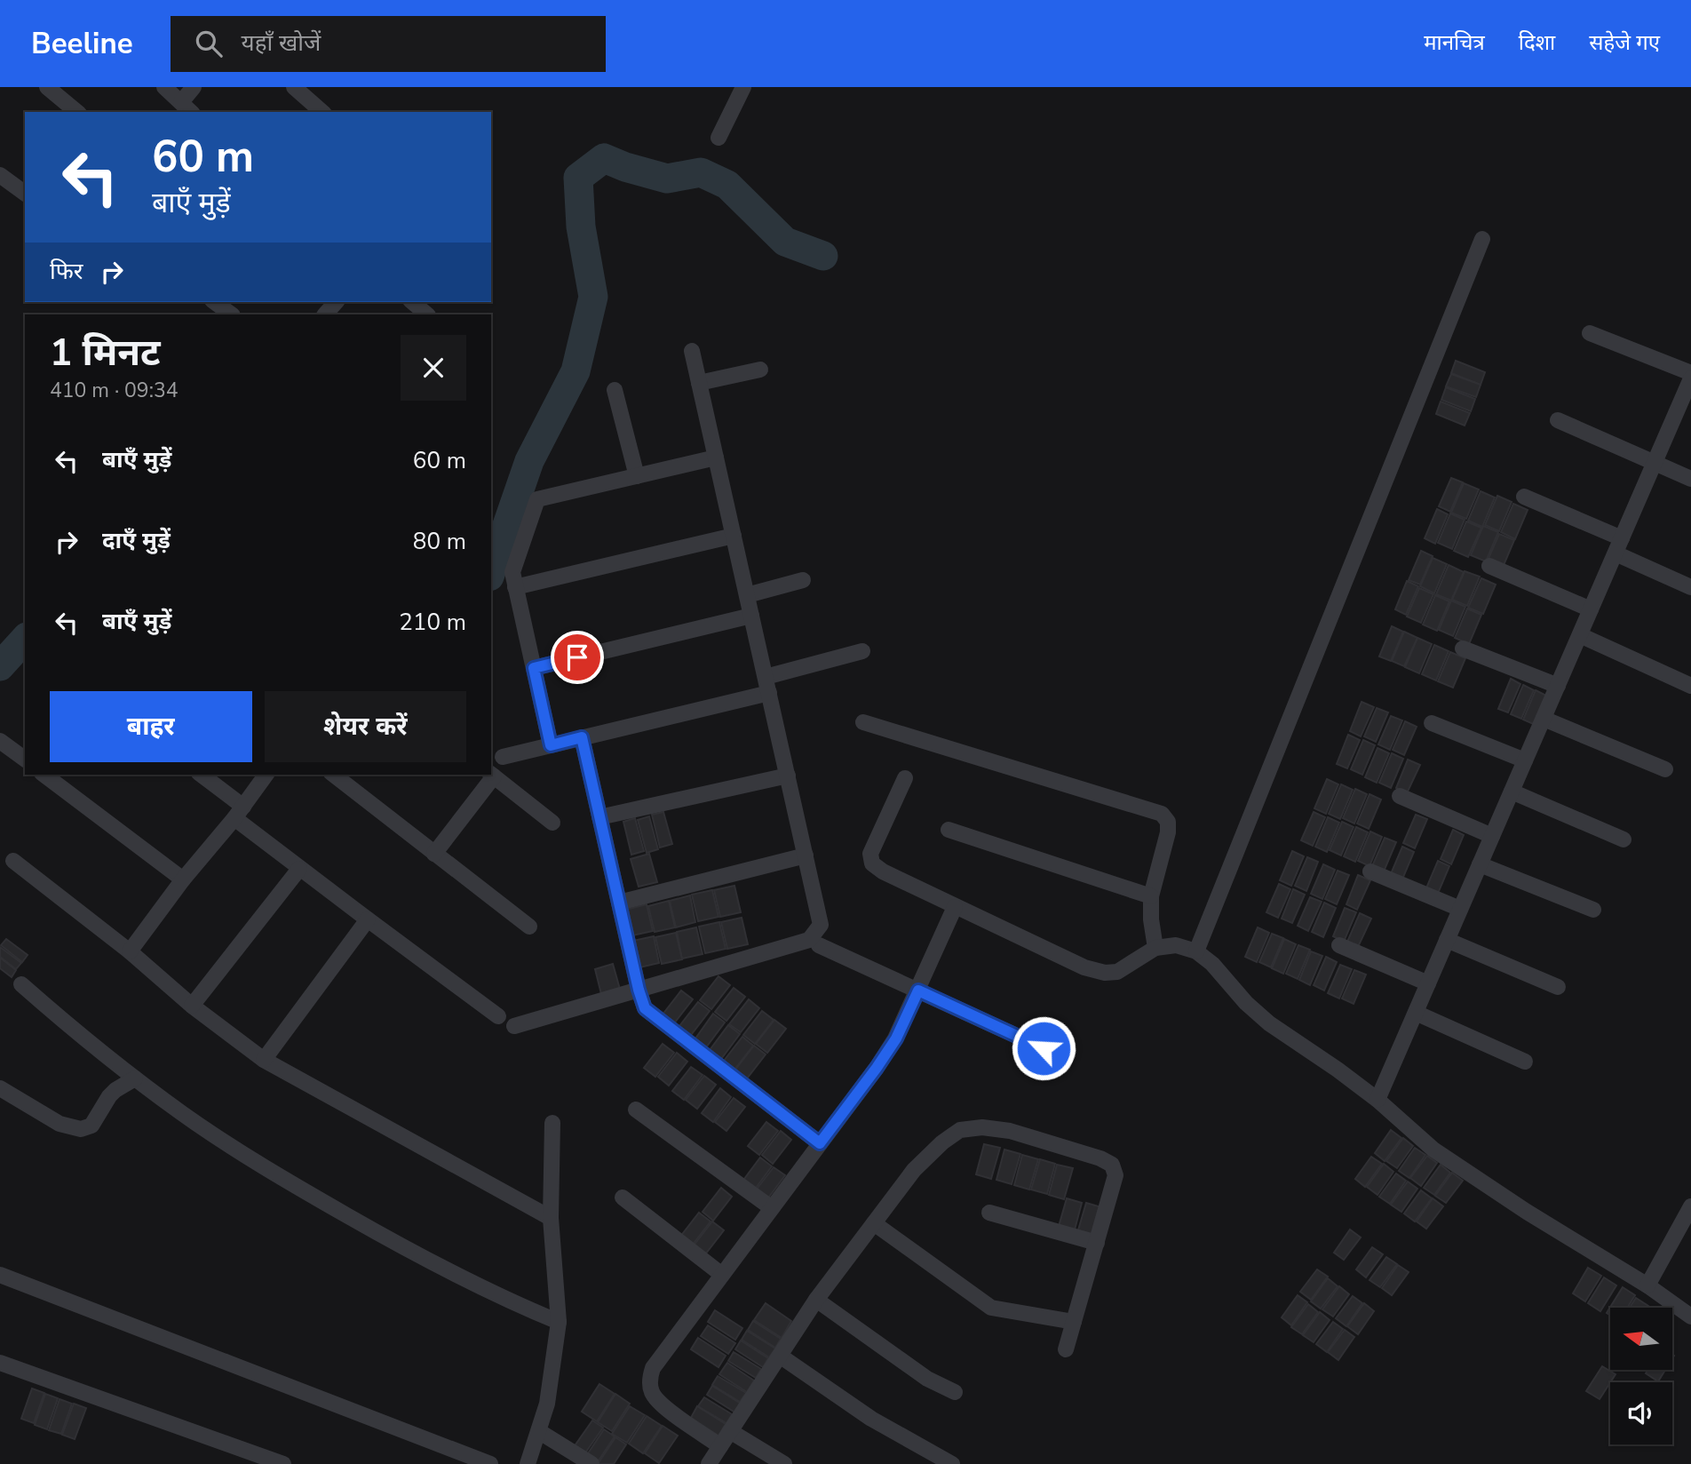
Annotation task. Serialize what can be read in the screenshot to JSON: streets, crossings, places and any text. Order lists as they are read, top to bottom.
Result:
{
  "north": "left",
  "page": {
    "header": "Beeline",
    "search": "यहाँ खोजें",
    "nav": ["मानचित्र", "दिशा", "सहेजे गए"],
    "turn": ["60 m", "बाएँ मुड़ें"],
    "then": "फिर",
    "heading": ["1 मिनट", "410 m · 09:34"],
    "list": [
      {
        "name": "बाएँ मुड़ें",
        "value": "60 m"
      },
      {
        "name": "दाएँ मुड़ें",
        "value": "80 m"
      },
      {
        "name": "बाएँ मुड़ें",
        "value": "210 m"
      }
    ],
    "buttons": ["बाहर", "शेयर करें"]
  }
}
